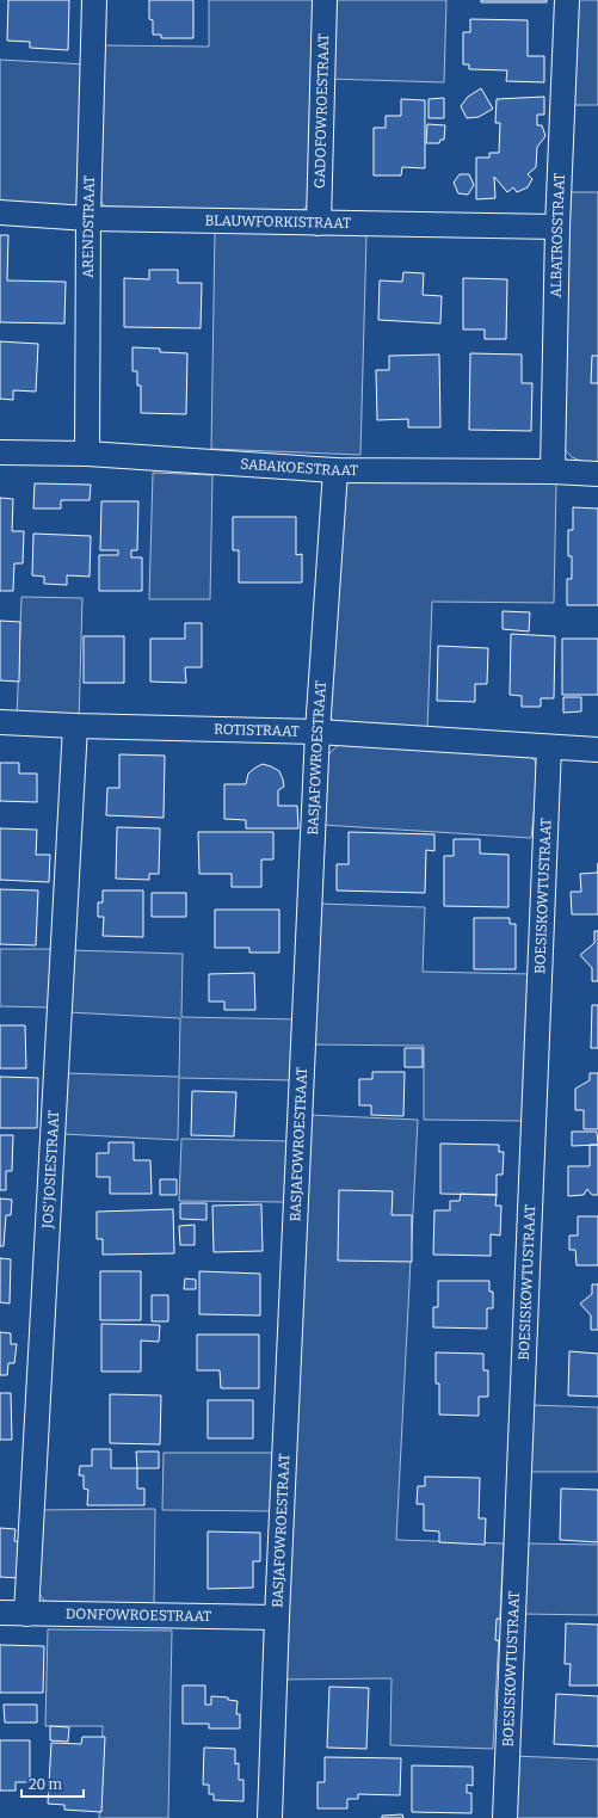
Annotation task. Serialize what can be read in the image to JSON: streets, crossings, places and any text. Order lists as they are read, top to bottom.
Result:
{
  "streets": {
    "street": [
      "GADOFOWROESTRAAT",
      "BLAUWFORKISTRAAT",
      "ARENDSTRAAT",
      "ALBATROSSTRAAT",
      "SABAKOESTRAAT",
      "ROTISTRAAT",
      "BASJAFOWROESTRAAT",
      "BOESISKOWTUSTRAAT",
      "JOS'JOSIESTRAAT",
      "DONFOWROESTRAAT"
    ]
  },
  "crossings": [
    ["GADOFOWROESTRAAT", "BLAUWFORKISTRAAT"],
    ["BLAUWFORKISTRAAT", "ARENDSTRAAT"],
    ["BLAUWFORKISTRAAT", "ALBATROSSTRAAT"],
    ["ARENDSTRAAT", "SABAKOESTRAAT"],
    ["ALBATROSSTRAAT", "SABAKOESTRAAT"],
    ["SABAKOESTRAAT", "BASJAFOWROESTRAAT"],
    ["ROTISTRAAT", "BASJAFOWROESTRAAT"],
    ["ROTISTRAAT", "BOESISKOWTUSTRAAT"],
    ["ROTISTRAAT", "JOS'JOSIESTRAAT"],
    ["BASJAFOWROESTRAAT", "DONFOWROESTRAAT"],
    ["JOS'JOSIESTRAAT", "DONFOWROESTRAAT"]
  ],
  "scale_bar": "20 m"
}
